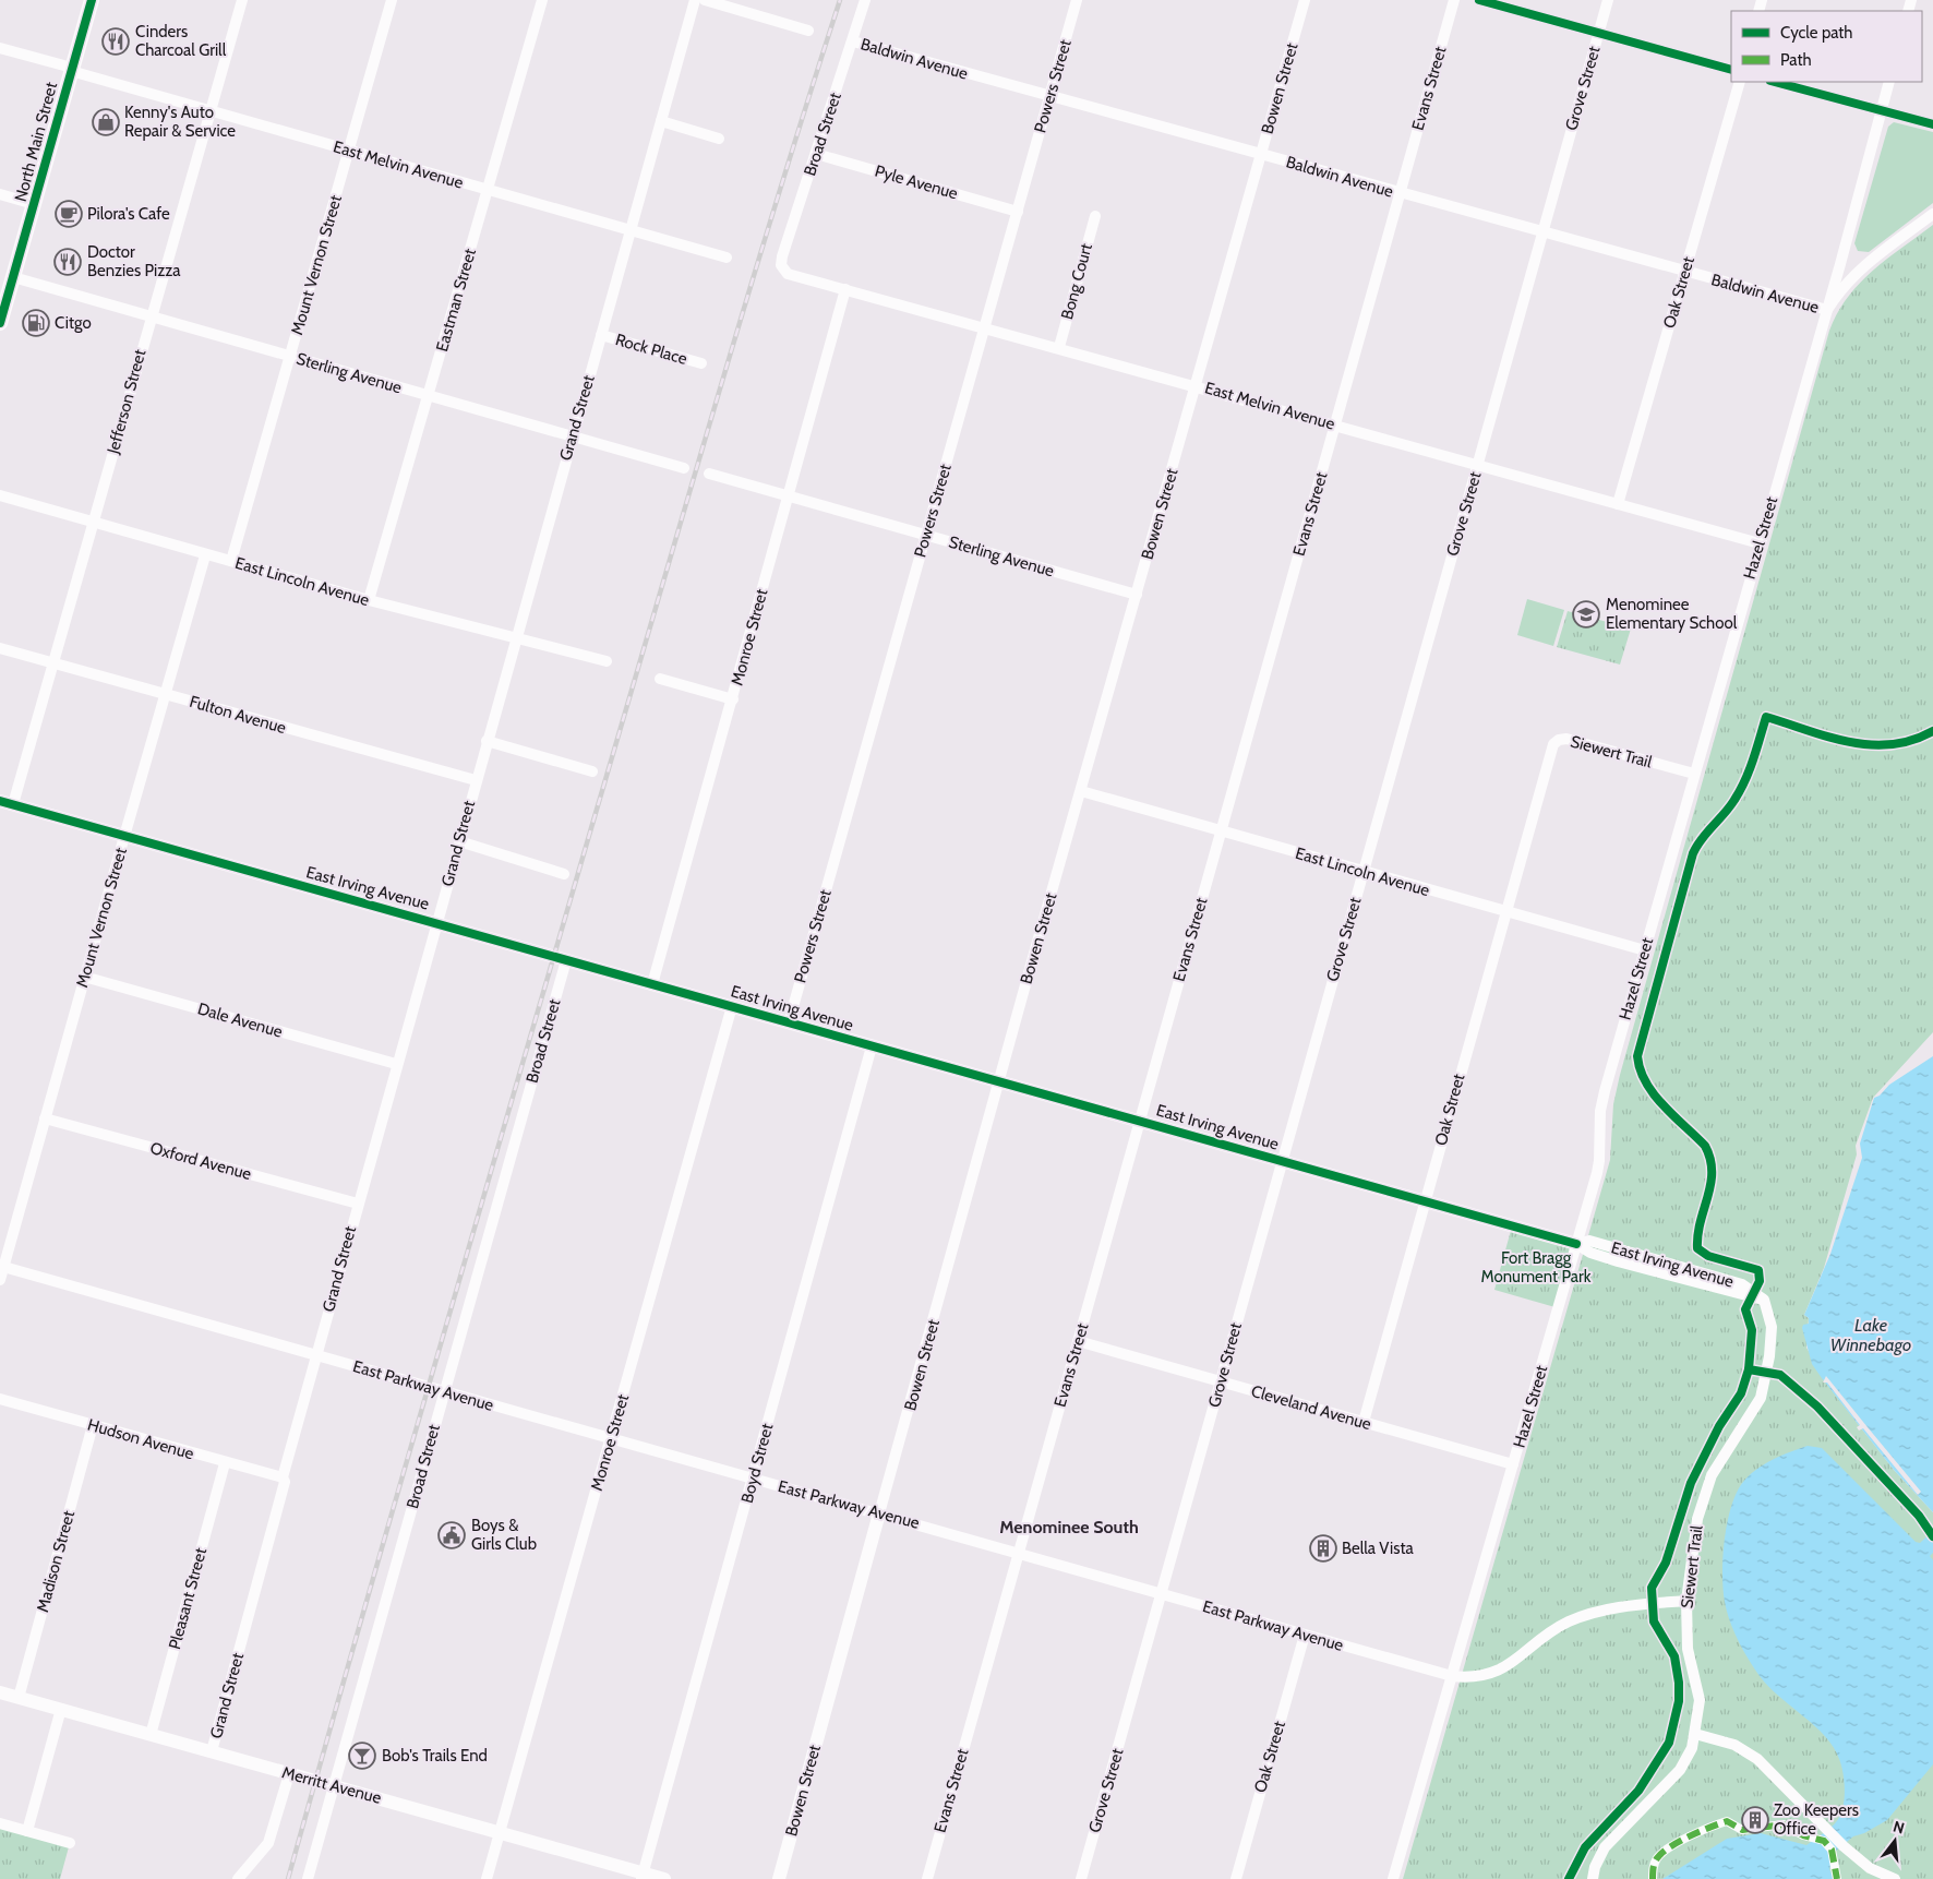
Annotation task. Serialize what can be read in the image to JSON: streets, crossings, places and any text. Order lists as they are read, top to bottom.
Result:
{
  "streets": {
    "main road": ["North Main Street"],
    "street": [
      "Baldwin Avenue",
      "Powers Street",
      "Bowen Street",
      "Evans Street",
      "Grove Street",
      "Broad Street",
      "East Melvin Avenue",
      "Pyle Avenue",
      "Mount Vernon Street",
      "Bong Court",
      "Oak Street",
      "Eastman Street",
      "Rock Place",
      "Sterling Avenue",
      "Jefferson Street",
      "Grand Street",
      "Hazel Street",
      "East Lincoln Avenue",
      "Monroe Street",
      "Fulton Avenue",
      "Siewert Trail",
      "East Irving Avenue",
      "Dale Avenue",
      "Oxford Avenue",
      "East Parkway Avenue",
      "Cleveland Avenue",
      "Hudson Avenue",
      "Boyd Street",
      "Madison Street",
      "Pleasant Street",
      "Merritt Avenue"
    ]
  },
  "crossings": [
    ["Baldwin Avenue", "Powers Street"],
    ["Baldwin Avenue", "Bowen Street"],
    ["Baldwin Avenue", "Evans Street"],
    ["Baldwin Avenue", "Grove Street"],
    ["Baldwin Avenue", "Broad Street"],
    ["Baldwin Avenue", "Oak Street"],
    ["Baldwin Avenue", "Hazel Street"],
    ["Powers Street", "East Melvin Avenue"],
    ["Powers Street", "Pyle Avenue"],
    ["Powers Street", "Sterling Avenue"],
    ["Powers Street", "East Irving Avenue"],
    ["Bowen Street", "East Melvin Avenue"],
    ["Bowen Street", "Sterling Avenue"],
    ["Bowen Street", "East Lincoln Avenue"],
    ["Bowen Street", "East Irving Avenue"],
    ["Bowen Street", "East Parkway Avenue"],
    ["Evans Street", "East Melvin Avenue"],
    ["Evans Street", "East Lincoln Avenue"],
    ["Evans Street", "East Irving Avenue"],
    ["Evans Street", "East Parkway Avenue"],
    ["Evans Street", "Cleveland Avenue"],
    ["Grove Street", "East Melvin Avenue"],
    ["Grove Street", "East Lincoln Avenue"],
    ["Grove Street", "East Irving Avenue"],
    ["Grove Street", "East Parkway Avenue"],
    ["Grove Street", "Cleveland Avenue"],
    ["Broad Street", "East Melvin Avenue"],
    ["Broad Street", "Pyle Avenue"],
    ["Broad Street", "East Irving Avenue"],
    ["Broad Street", "East Parkway Avenue"],
    ["Broad Street", "Merritt Avenue"],
    ["North Main Street", "East Melvin Avenue"],
    ["North Main Street", "Sterling Avenue"],
    ["East Melvin Avenue", "Mount Vernon Street"],
    ["East Melvin Avenue", "Bong Court"],
    ["East Melvin Avenue", "Oak Street"],
    ["East Melvin Avenue", "Eastman Street"],
    ["East Melvin Avenue", "Jefferson Street"],
    ["East Melvin Avenue", "Grand Street"],
    ["East Melvin Avenue", "Hazel Street"],
    ["East Melvin Avenue", "Monroe Street"],
    ["Mount Vernon Street", "Sterling Avenue"],
    ["Mount Vernon Street", "East Lincoln Avenue"],
    ["Mount Vernon Street", "Fulton Avenue"],
    ["Mount Vernon Street", "East Irving Avenue"],
    ["Mount Vernon Street", "Dale Avenue"],
    ["Mount Vernon Street", "Oxford Avenue"],
    ["Mount Vernon Street", "East Parkway Avenue"],
    ["Oak Street", "East Lincoln Avenue"],
    ["Oak Street", "Siewert Trail"],
    ["Oak Street", "East Irving Avenue"],
    ["Oak Street", "East Parkway Avenue"],
    ["Oak Street", "Cleveland Avenue"],
    ["Eastman Street", "Sterling Avenue"],
    ["Eastman Street", "East Lincoln Avenue"],
    ["Rock Place", "Grand Street"],
    ["Sterling Avenue", "Jefferson Street"],
    ["Sterling Avenue", "Grand Street"],
    ["Sterling Avenue", "Monroe Street"],
    ["Jefferson Street", "East Lincoln Avenue"],
    ["Jefferson Street", "Fulton Avenue"],
    ["Jefferson Street", "East Irving Avenue"],
    ["Grand Street", "East Lincoln Avenue"],
    ["Grand Street", "Fulton Avenue"],
    ["Grand Street", "East Irving Avenue"],
    ["Grand Street", "Dale Avenue"],
    ["Grand Street", "Oxford Avenue"],
    ["Grand Street", "East Parkway Avenue"],
    ["Grand Street", "Hudson Avenue"],
    ["Grand Street", "Merritt Avenue"],
    ["Hazel Street", "East Lincoln Avenue"],
    ["Hazel Street", "Siewert Trail"],
    ["Hazel Street", "East Irving Avenue"],
    ["Hazel Street", "East Parkway Avenue"],
    ["Hazel Street", "Cleveland Avenue"],
    ["Monroe Street", "East Irving Avenue"],
    ["Monroe Street", "East Parkway Avenue"],
    ["Monroe Street", "Merritt Avenue"],
    ["Siewert Trail", "East Irving Avenue"],
    ["Siewert Trail", "East Parkway Avenue"],
    ["East Irving Avenue", "Boyd Street"],
    ["East Parkway Avenue", "Boyd Street"],
    ["Hudson Avenue", "Madison Street"],
    ["Hudson Avenue", "Pleasant Street"],
    ["Boyd Street", "Merritt Avenue"],
    ["Madison Street", "Merritt Avenue"],
    ["Pleasant Street", "Merritt Avenue"]
  ],
  "districts": ["Menominee South"],
  "water": ["Lake Winnebago"],
  "parks": ["Fort Bragg Monument Park"],
  "places": {
    "restaurant": ["Cinders Charcoal Grill", "Doctor Benzies Pizza"],
    "shop": ["Kenny's Auto Repair & Service"],
    "cafe": ["Pilora's Cafe"],
    "fuel station": ["Citgo"],
    "school or university": ["Menominee Elementary School"],
    "public building": ["Boys & Girls Club"],
    "building": ["Bella Vista", "Zoo Keepers Office"],
    "bar": ["Bob's Trails End"]
  },
  "legend": ["Cycle path", "Path"],
  "north": "top"
}
